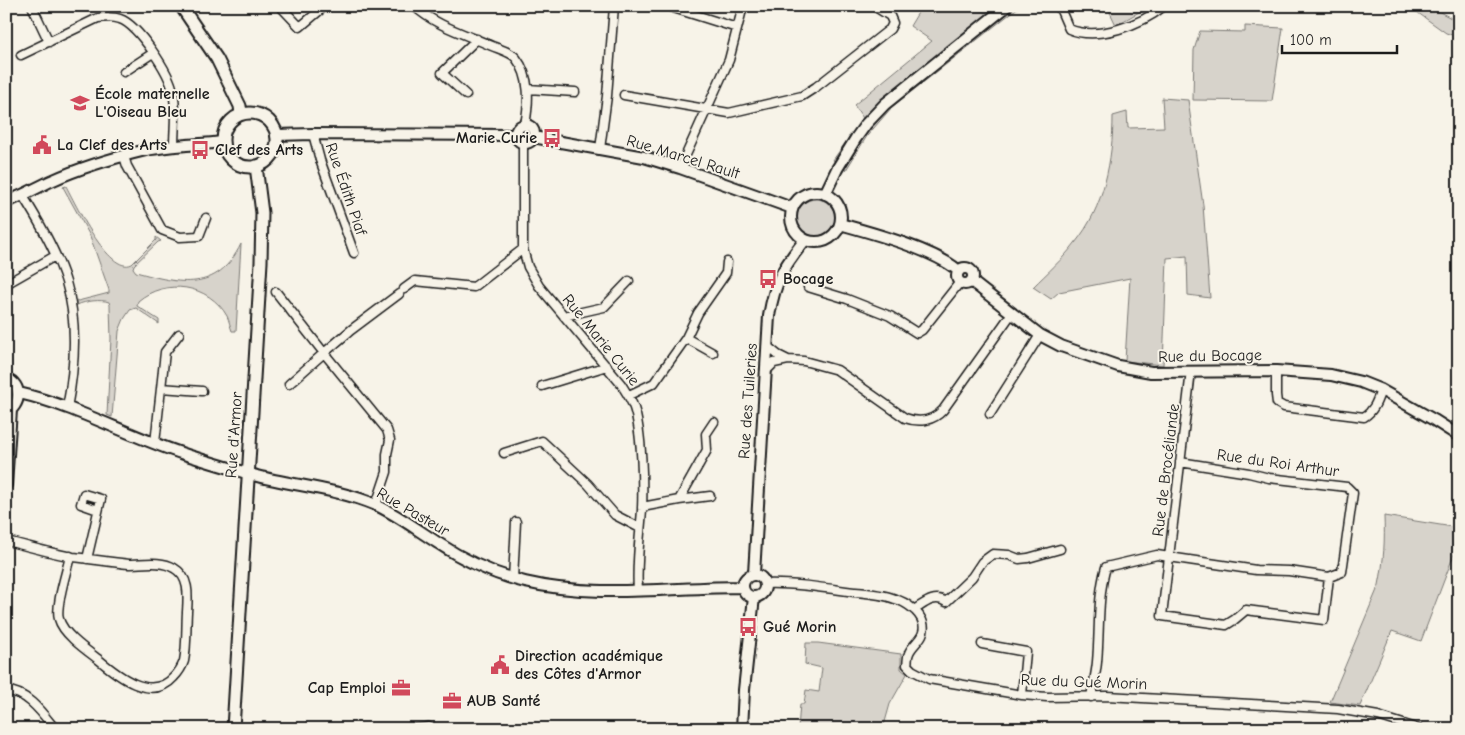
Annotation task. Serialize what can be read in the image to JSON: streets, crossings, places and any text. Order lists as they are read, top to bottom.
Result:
{
  "streets": {
    "main road": ["Rue d'Armor"],
    "street": [
      "Rue Marcel Rault",
      "Rue Édith Piaf",
      "Rue Marie Curie",
      "Rue du Bocage",
      "Rue des Tuileries",
      "Rue du Roi Arthur",
      "Rue de Brocéliande",
      "Rue Pasteur",
      "Rue du Gué Morin"
    ]
  },
  "crossings": [
    ["Rue Marcel Rault", "Rue Marie Curie"],
    ["Rue Marcel Rault", "Rue des Tuileries"],
    ["Rue Marie Curie", "Rue Pasteur"],
    ["Rue du Bocage", "Rue de Brocéliande"],
    ["Rue des Tuileries", "Rue Pasteur"],
    ["Rue d'Armor", "Rue Pasteur"],
    ["Rue du Roi Arthur", "Rue de Brocéliande"],
    ["Rue de Brocéliande", "Rue du Gué Morin"]
  ],
  "places": {
    "school or university": ["École maternelle L'Oiseau Bleu"],
    "bus stop": [
      "Marie Curie",
      "Clef des Arts",
      "Bocage",
      "Gué Morin"
    ],
    "public building": ["La Clef des Arts", "Direction académique des Côtes d'Armor"],
    "office": ["Cap Emploi", "AUB Santé"]
  },
  "scale_bar": "100 m"
}
